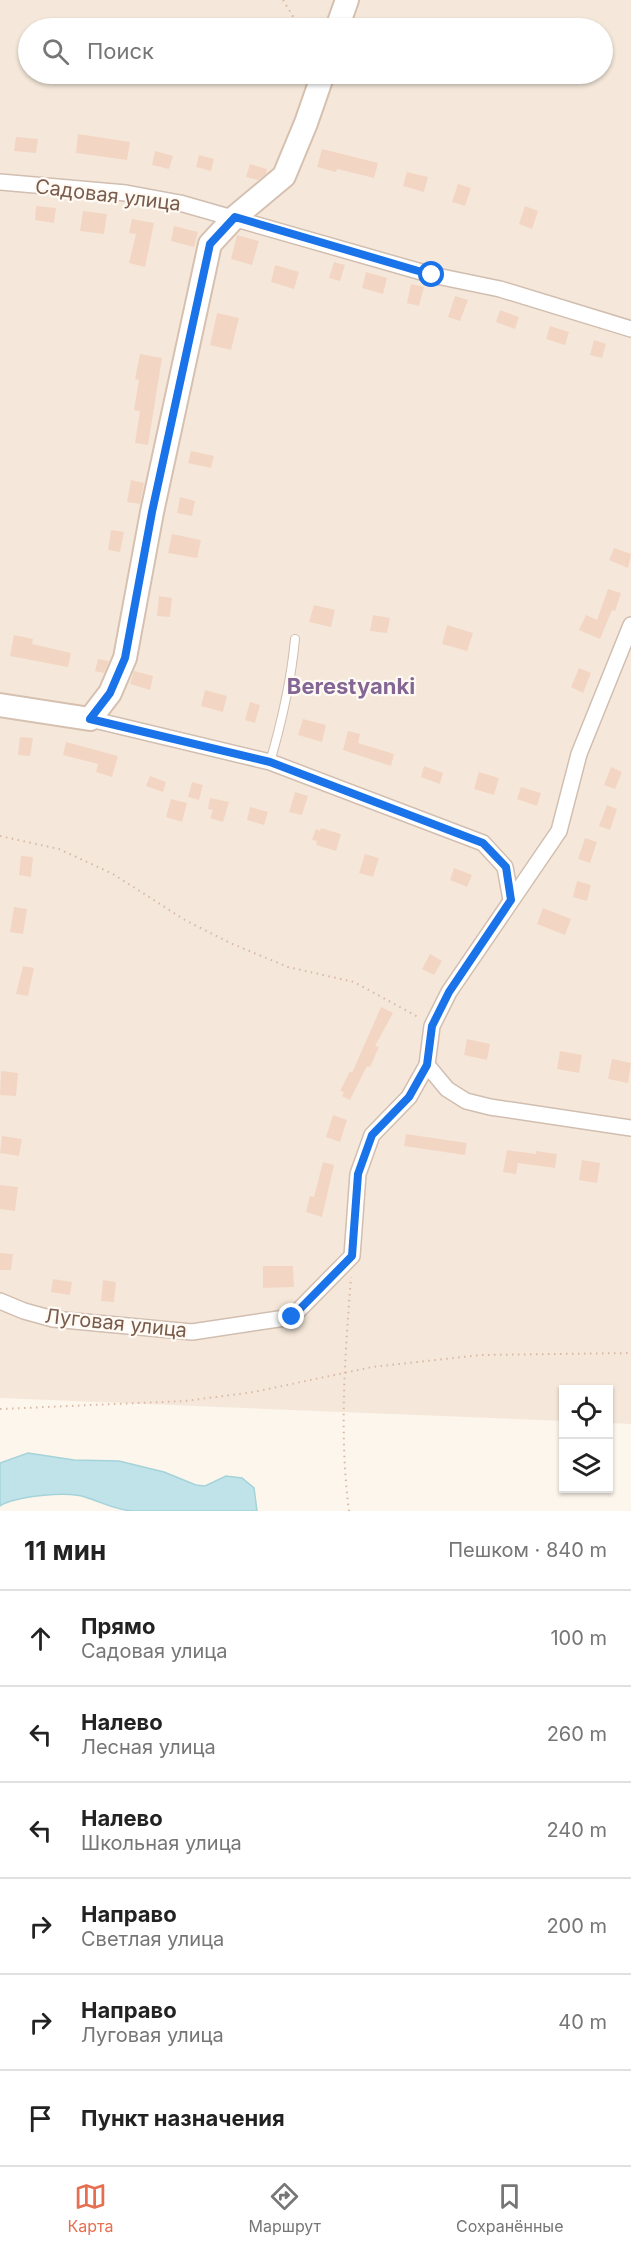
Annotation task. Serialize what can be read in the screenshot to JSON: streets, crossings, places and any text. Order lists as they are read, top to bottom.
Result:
{
  "streets": {
    "street": ["Садовая улица", "Луговая улица"]
  },
  "districts": ["Berestyanki"],
  "page": {
    "search": "Поиск",
    "heading": ["11 мин", "Пешком · 840 m"],
    "list": [
      ["Прямо", "Садовая улица", "100 m"],
      ["Налево", "Лесная улица", "260 m"],
      ["Налево", "Школьная улица", "240 m"],
      ["Направо", "Светлая улица", "200 m"],
      ["Направо", "Луговая улица", "40 m"],
      "Пункт назначения"
    ],
    "nav": ["Карта", "Маршрут", "Сохранённые"]
  }
}
